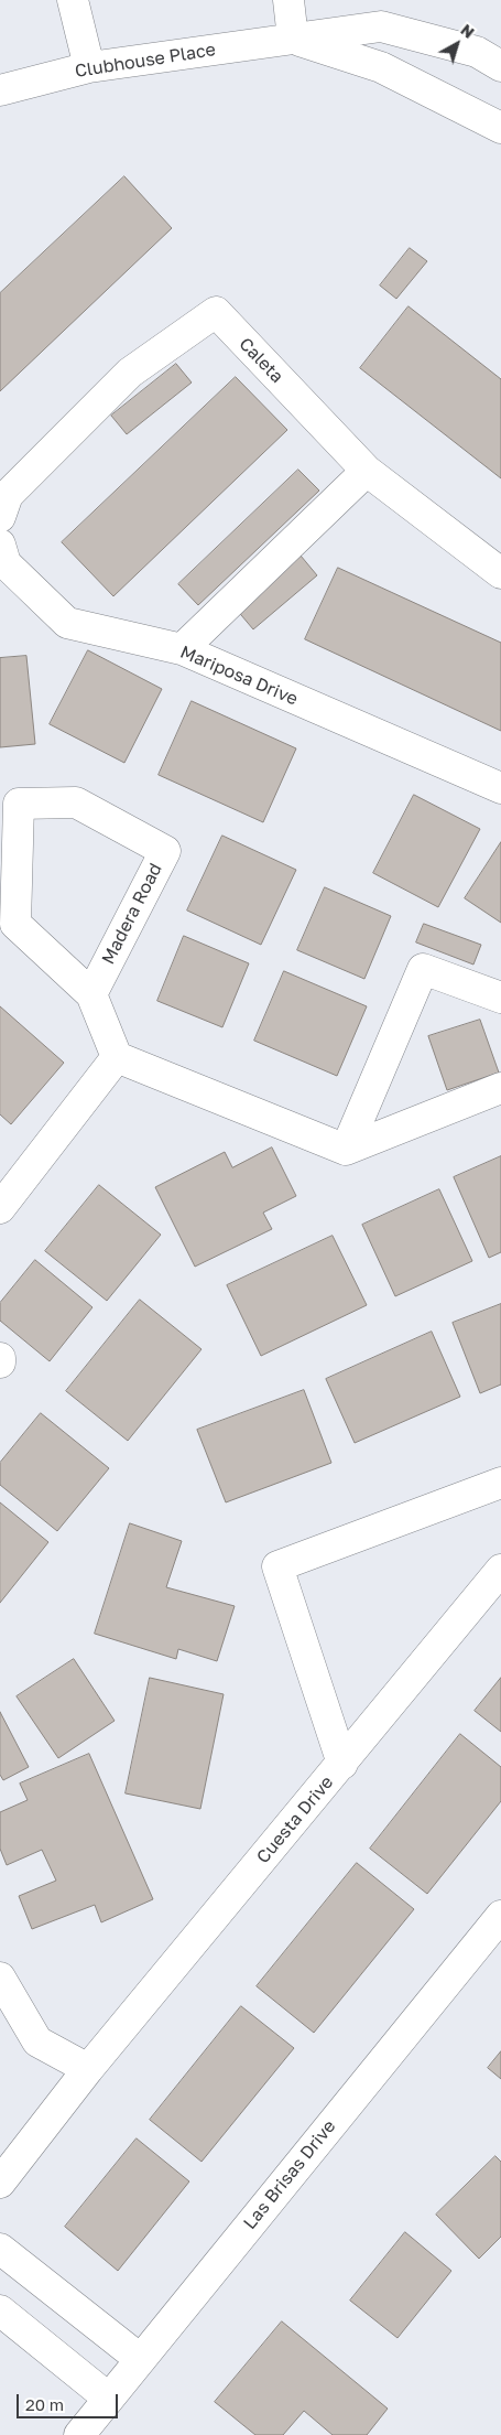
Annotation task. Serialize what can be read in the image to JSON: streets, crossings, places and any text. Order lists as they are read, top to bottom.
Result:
{
  "streets": {
    "street": [
      "Clubhouse Place",
      "Caleta",
      "Mariposa Drive",
      "Madera Road",
      "Cuesta Drive",
      "Las Brisas Drive"
    ]
  },
  "scale_bar": "20 m",
  "north": "top right"
}
